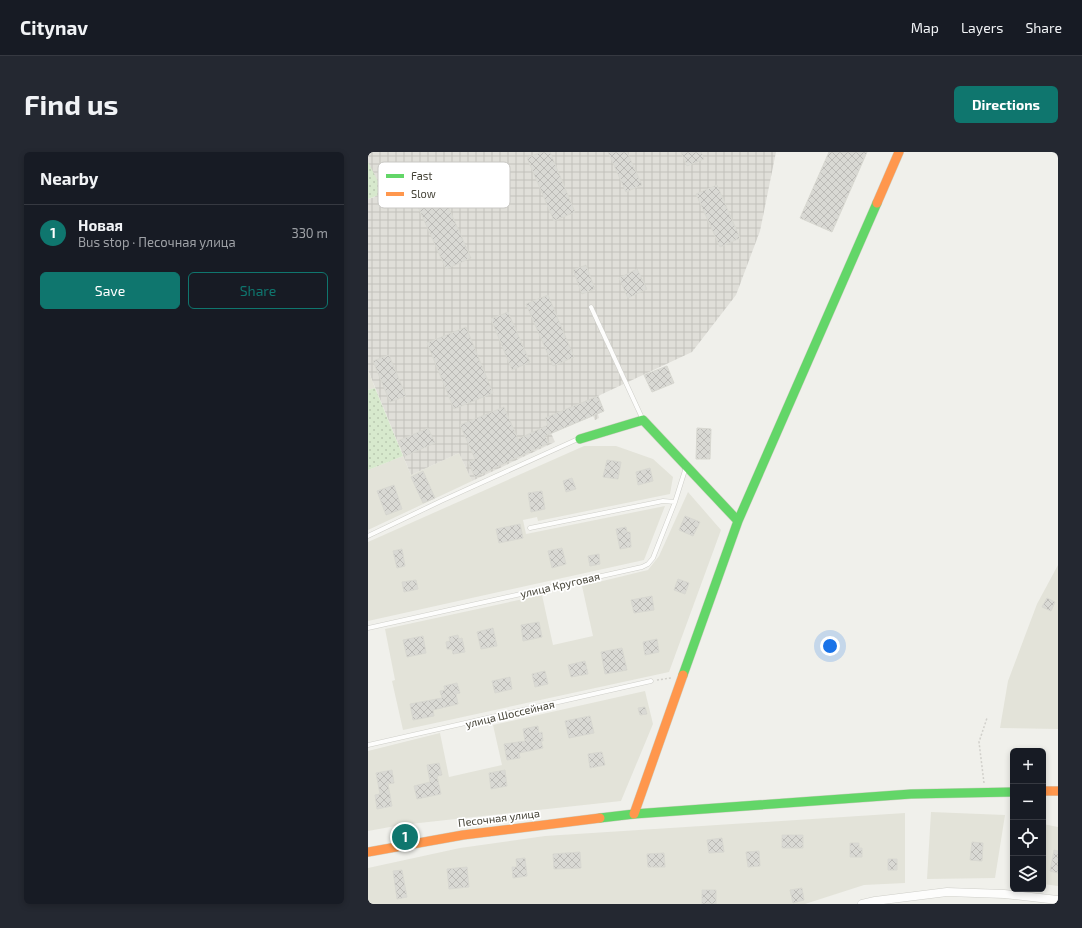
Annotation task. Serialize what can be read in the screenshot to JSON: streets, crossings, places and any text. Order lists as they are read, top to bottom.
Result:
{
  "streets": {
    "street": ["Песочная улица"],
    "lane": ["улица Круговая", "улица Шоссейная"]
  },
  "legend": ["Fast", "Slow"],
  "page": {
    "header": "Citynav",
    "nav": ["Map", "Layers", "Share"],
    "buttons": [
      "Directions",
      ["Save", "Share"]
    ],
    "title": "Find us",
    "heading": "Nearby",
    "list": [
      {
        "mark": "1",
        "name": "Новая",
        "note": "Bus stop · Песочная улица",
        "value": "330 m"
      }
    ],
    "map_buttons": ["+", "−"],
    "pins": "1"
  }
}
